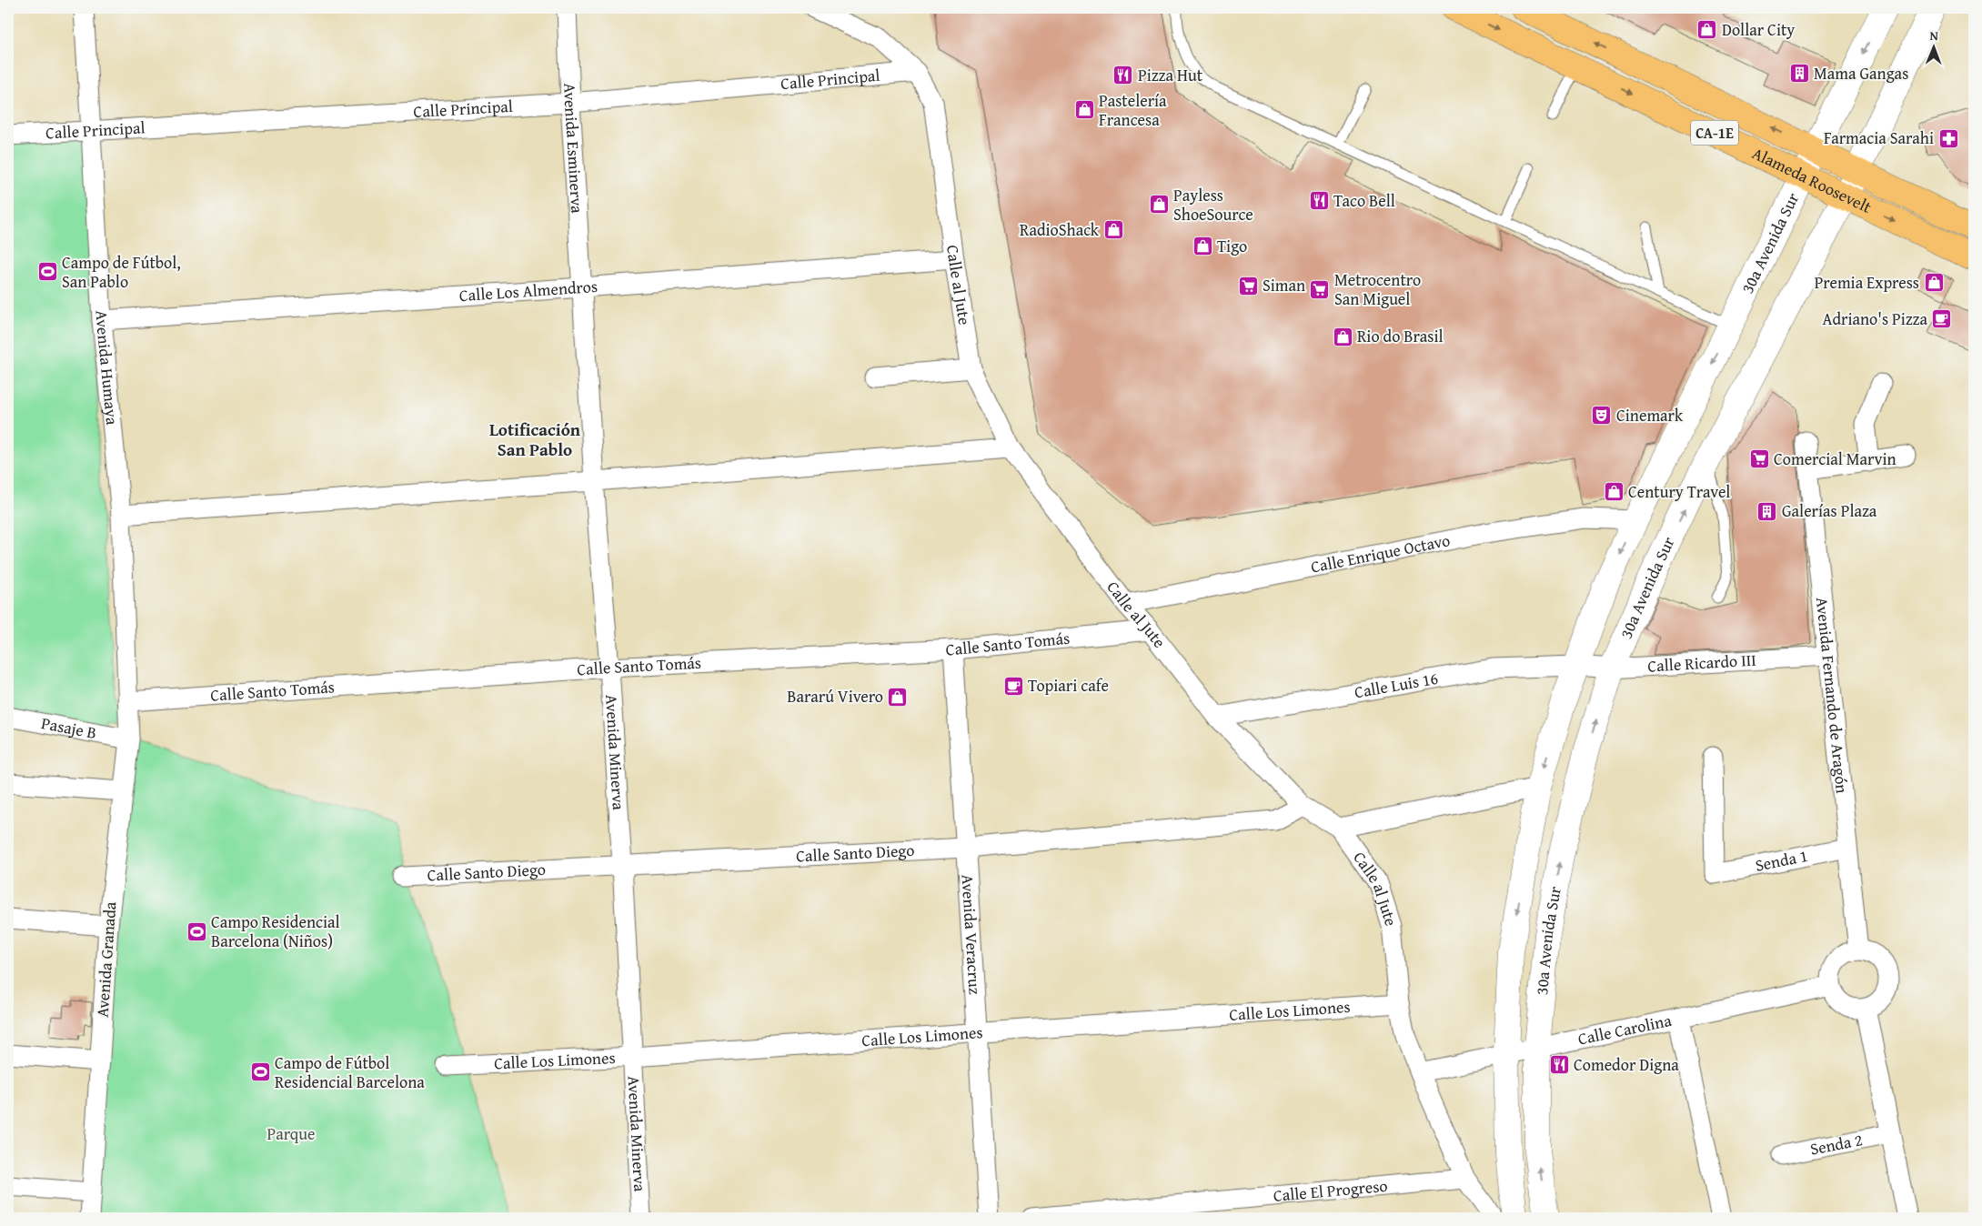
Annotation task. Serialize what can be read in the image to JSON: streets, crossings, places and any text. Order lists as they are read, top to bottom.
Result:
{
  "streets": {
    "highway": ["CA-1E", "Alameda Roosevelt"],
    "street": [
      "Calle Principal",
      "Avenida Esminerva",
      "30a Avenida Sur",
      "Calle al Jute",
      "Calle Los Almendros",
      "Avenida Humaya",
      "Calle Enrique Octavo",
      "Calle Santo Tomás",
      "Calle Ricardo III",
      "Calle Luis 16",
      "Avenida Fernando de Aragón",
      "Pasaje B",
      "Avenida Minerva",
      "Calle Santo Diego",
      "Senda 1",
      "Avenida Veracruz",
      "Avenida Granada",
      "Calle Los Limones",
      "Calle Carolina",
      "Senda 2",
      "Calle El Progreso"
    ]
  },
  "crossings": [
    ["Calle Principal", "Avenida Esminerva"],
    ["Calle Principal", "Calle al Jute"],
    ["Calle Principal", "Avenida Humaya"],
    ["Avenida Esminerva", "Calle Los Almendros"],
    ["Avenida Esminerva", "Avenida Minerva"],
    ["Alameda Roosevelt", "30a Avenida Sur"],
    ["30a Avenida Sur", "Calle Enrique Octavo"],
    ["30a Avenida Sur", "Calle Ricardo III"],
    ["30a Avenida Sur", "Calle Luis 16"],
    ["30a Avenida Sur", "Calle Carolina"],
    ["Calle al Jute", "Calle Los Almendros"],
    ["Calle al Jute", "Calle Enrique Octavo"],
    ["Calle al Jute", "Calle Santo Tomás"],
    ["Calle al Jute", "Calle Luis 16"],
    ["Calle al Jute", "Calle Santo Diego"],
    ["Calle al Jute", "Calle Los Limones"],
    ["Calle al Jute", "Calle Carolina"],
    ["Calle al Jute", "Calle El Progreso"],
    ["Calle Los Almendros", "Avenida Humaya"],
    ["Calle Los Almendros", "Avenida Minerva"],
    ["Avenida Humaya", "Calle Santo Tomás"],
    ["Avenida Humaya", "Avenida Granada"],
    ["Calle Santo Tomás", "Avenida Minerva"],
    ["Calle Santo Tomás", "Avenida Veracruz"],
    ["Calle Santo Tomás", "Avenida Granada"],
    ["Calle Ricardo III", "Calle Luis 16"],
    ["Calle Ricardo III", "Avenida Fernando de Aragón"],
    ["Avenida Fernando de Aragón", "Senda 1"],
    ["Avenida Fernando de Aragón", "Calle Carolina"],
    ["Pasaje B", "Avenida Granada"],
    ["Avenida Minerva", "Calle Santo Diego"],
    ["Avenida Minerva", "Calle Los Limones"],
    ["Calle Santo Diego", "Avenida Veracruz"],
    ["Avenida Veracruz", "Calle Los Limones"]
  ],
  "districts": ["Lotificación San Pablo"],
  "parks": ["Parque"],
  "places": {
    "shop": [
      "Dollar City",
      "Pastelería Francesa",
      "Payless ShoeSource",
      "RadioShack",
      "Tigo",
      "Premia Express",
      "Rio do Brasil",
      "Century Travel",
      "Bararú Vivero"
    ],
    "building": ["Mama Gangas", "Galerías Plaza"],
    "restaurant": ["Pizza Hut", "Taco Bell", "Comedor Digna"],
    "pharmacy": ["Farmacia Sarahi"],
    "sports": ["Campo de Fútbol, San Pablo", "Campo Residencial Barcelona (Niños)", "Campo de Fútbol Residencial Barcelona"],
    "supermarket": ["Siman", "Metrocentro San Miguel", "Comercial Marvin"],
    "cafe": ["Adriano's Pizza", "Topiari cafe"],
    "theatre": ["Cinemark"]
  },
  "north": "top"
}
